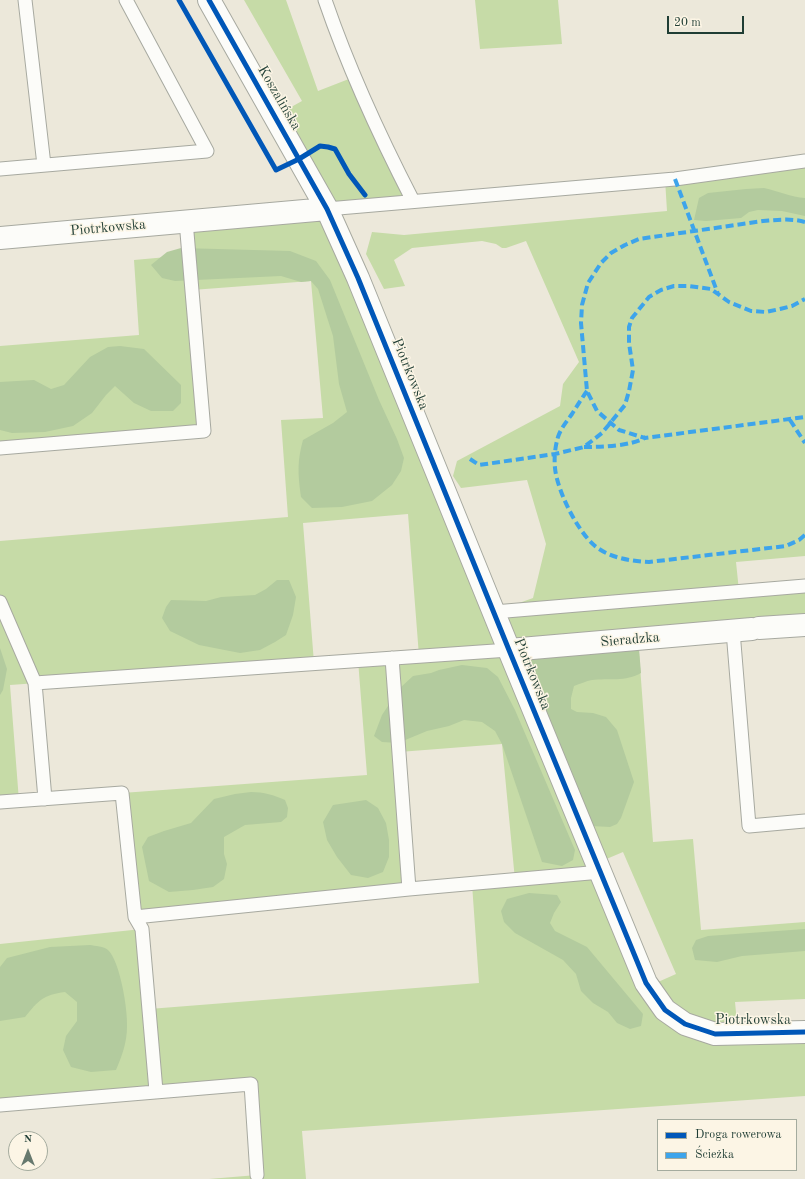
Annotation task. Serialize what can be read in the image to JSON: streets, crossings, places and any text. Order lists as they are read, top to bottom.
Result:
{
  "streets": {
    "street": ["Koszalińska", "Piotrkowska", "Sieradzka"]
  },
  "crossings": [
    ["Koszalińska", "Piotrkowska"],
    ["Piotrkowska", "Sieradzka"]
  ],
  "legend": ["Droga rowerowa", "Ścieżka"],
  "scale_bar": "20 m",
  "north": "top"
}
